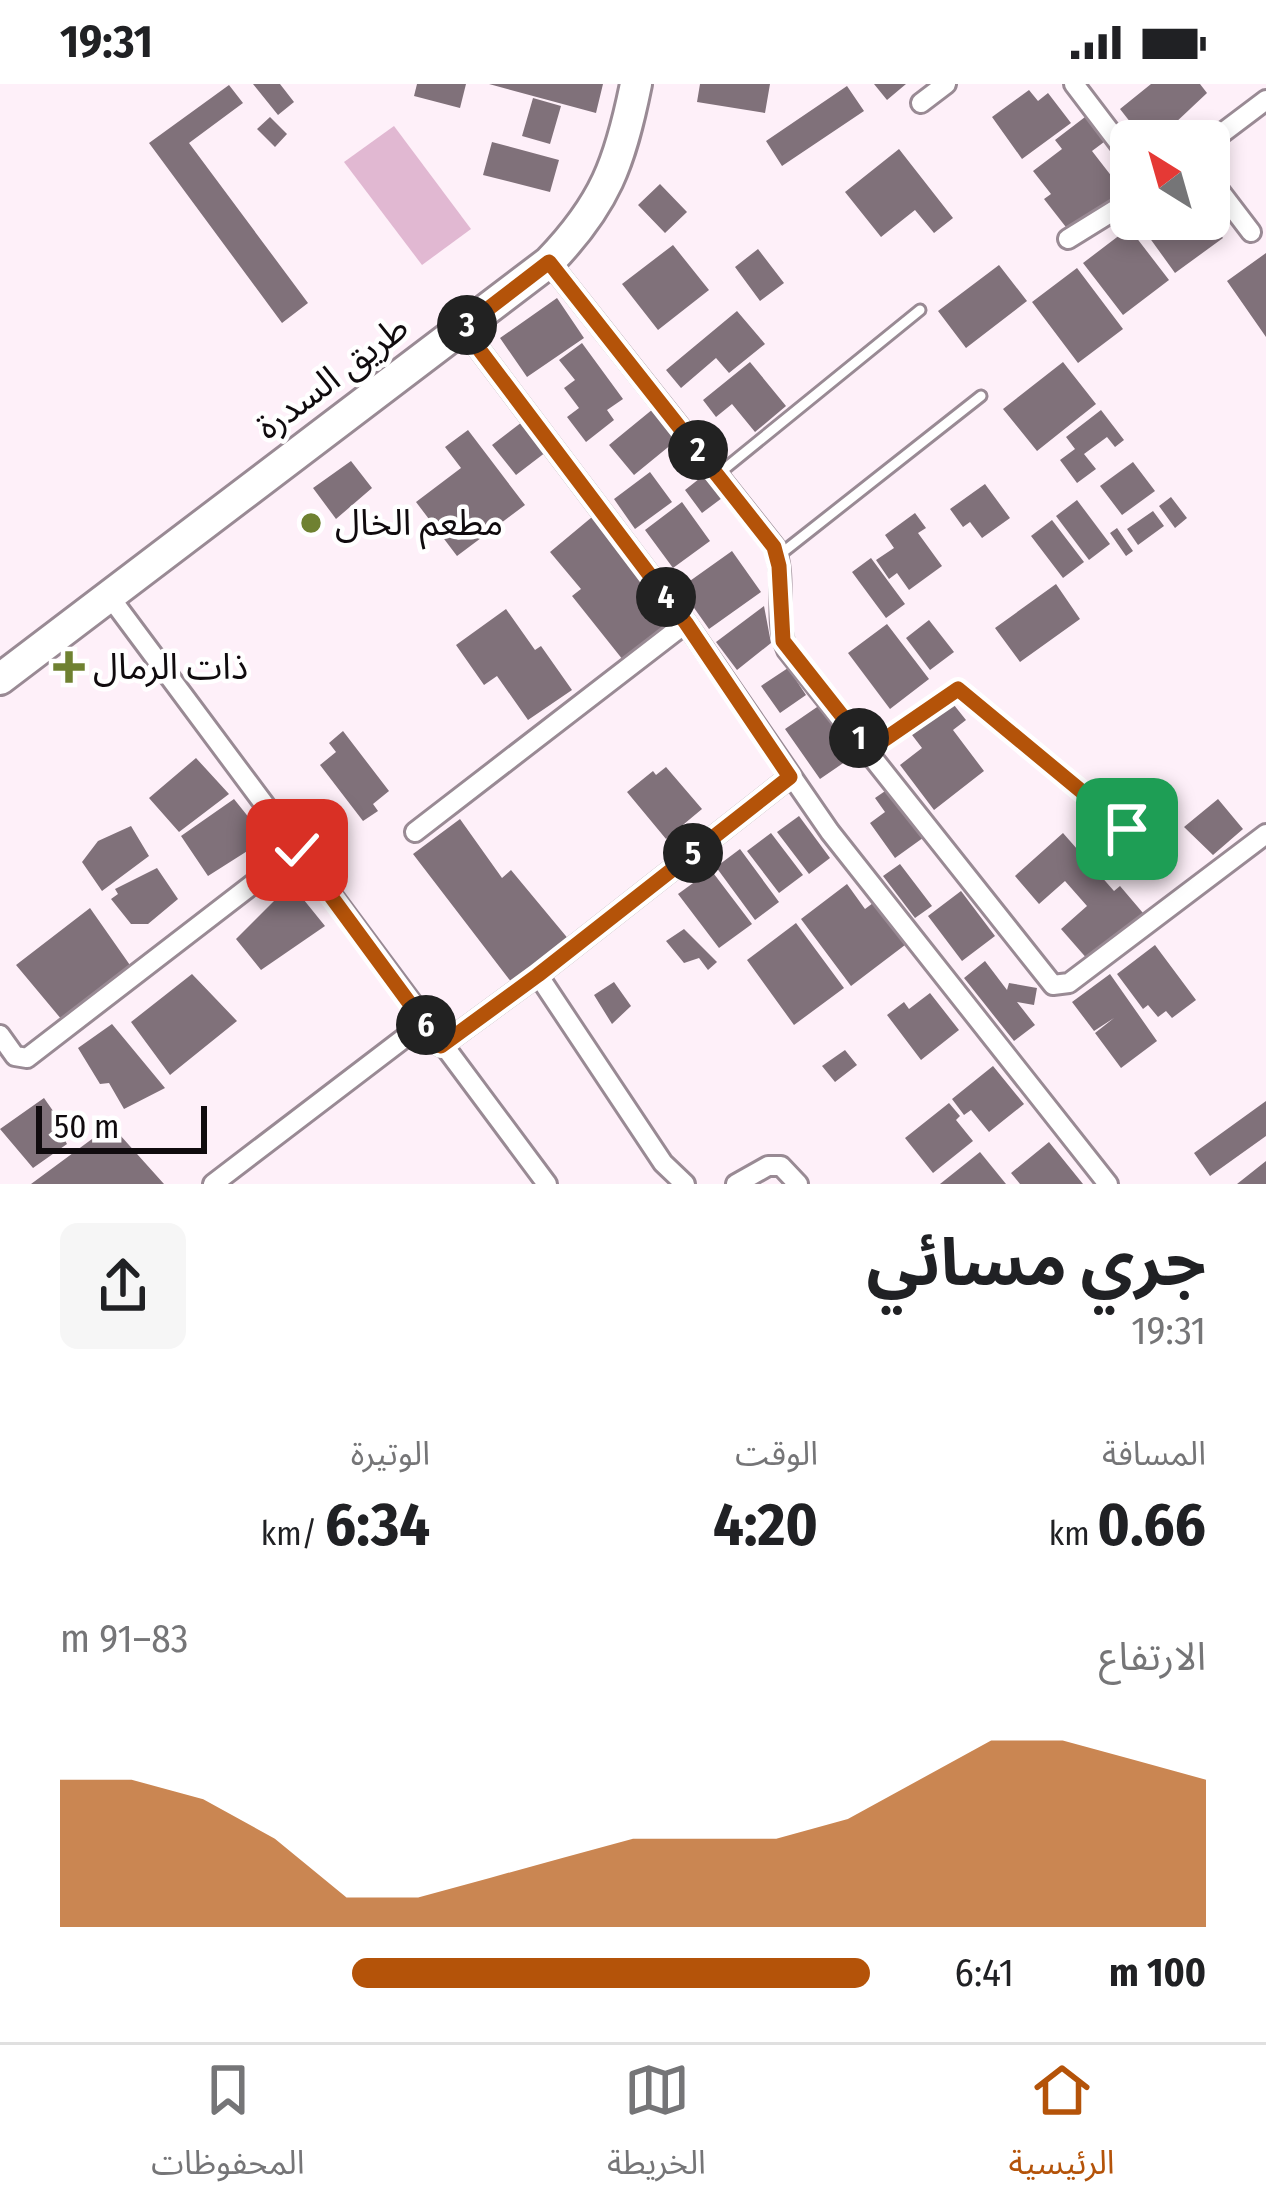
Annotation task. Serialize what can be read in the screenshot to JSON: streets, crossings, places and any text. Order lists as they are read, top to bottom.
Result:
{
  "streets": {
    "main road": ["طريق السدرة"]
  },
  "places": {
    "other": ["مطعم الخال"],
    "health": ["ذات الرمال"]
  },
  "scale_bar": "50 m",
  "north": "top left",
  "page": {
    "status": "19:31",
    "pins": [
      "3",
      "2",
      "4",
      "1",
      "5",
      "6"
    ],
    "scale": "50 m",
    "heading": ["جري مسائي", "19:31"],
    "stats": [
      ["المسافة", "0.66 km"],
      ["الوقت", "4:20"],
      ["الوتيرة", "6:34 /km"]
    ],
    "chart": ["الارتفاع", "83–91 m"],
    "list": [
      {
        "name": "100 m",
        "note": "6:41"
      }
    ],
    "tabs": ["الرئيسية", "الخريطة", "المحفوظات"]
  }
}
